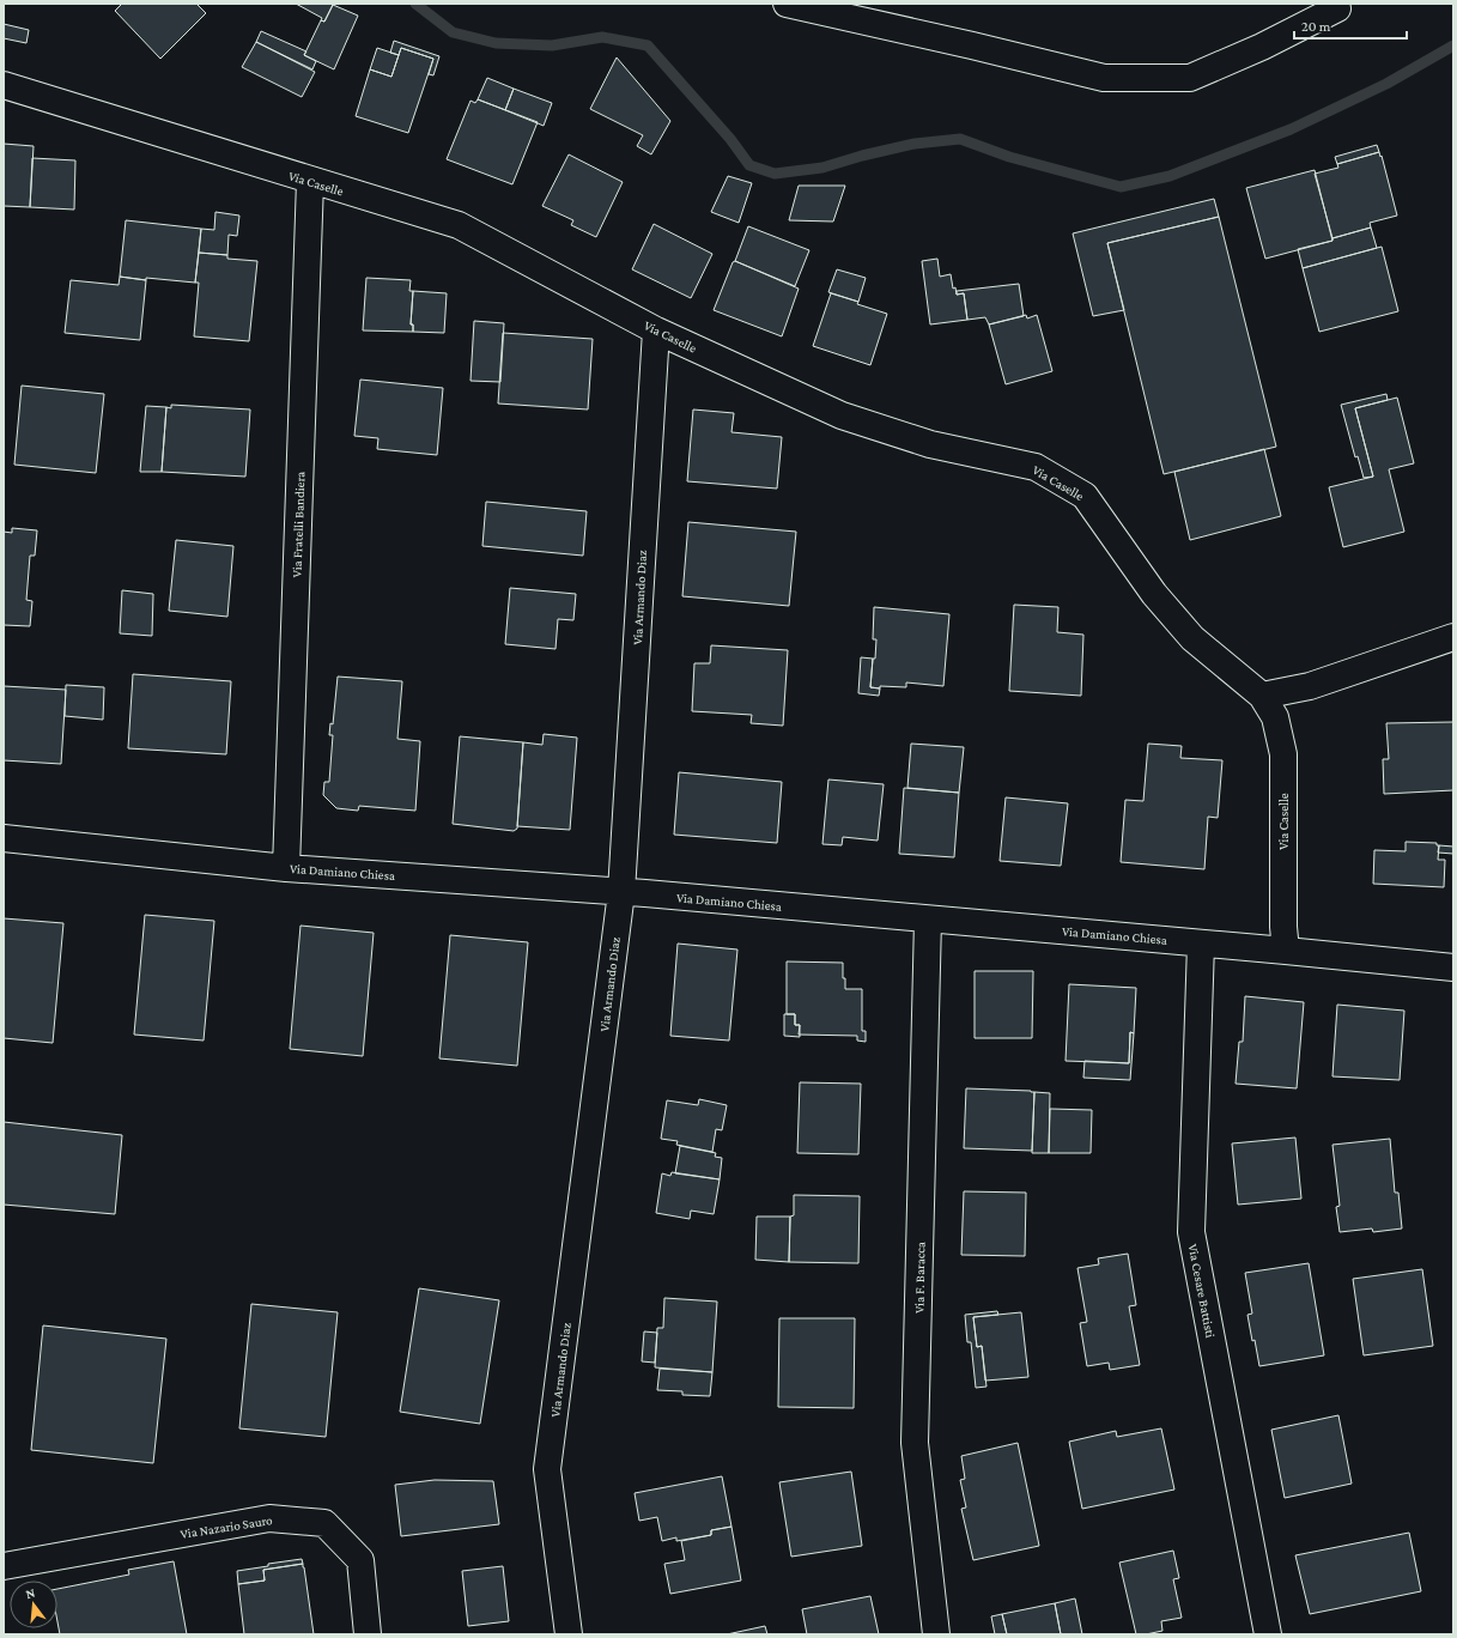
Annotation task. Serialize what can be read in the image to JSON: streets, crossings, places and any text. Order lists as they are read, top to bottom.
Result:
{
  "streets": {
    "street": [
      "Via Caselle",
      "Via Fratelli Bandiera",
      "Via Armando Diaz",
      "Via Damiano Chiesa",
      "Via F. Baracca",
      "Via Cesare Battisti",
      "Via Nazario Sauro"
    ]
  },
  "crossings": [
    ["Via Caselle", "Via Fratelli Bandiera"],
    ["Via Caselle", "Via Armando Diaz"],
    ["Via Caselle", "Via Damiano Chiesa"],
    ["Via Fratelli Bandiera", "Via Damiano Chiesa"],
    ["Via Armando Diaz", "Via Damiano Chiesa"],
    ["Via Damiano Chiesa", "Via F. Baracca"],
    ["Via Damiano Chiesa", "Via Cesare Battisti"]
  ],
  "scale_bar": "20 m",
  "north": "top"
}
